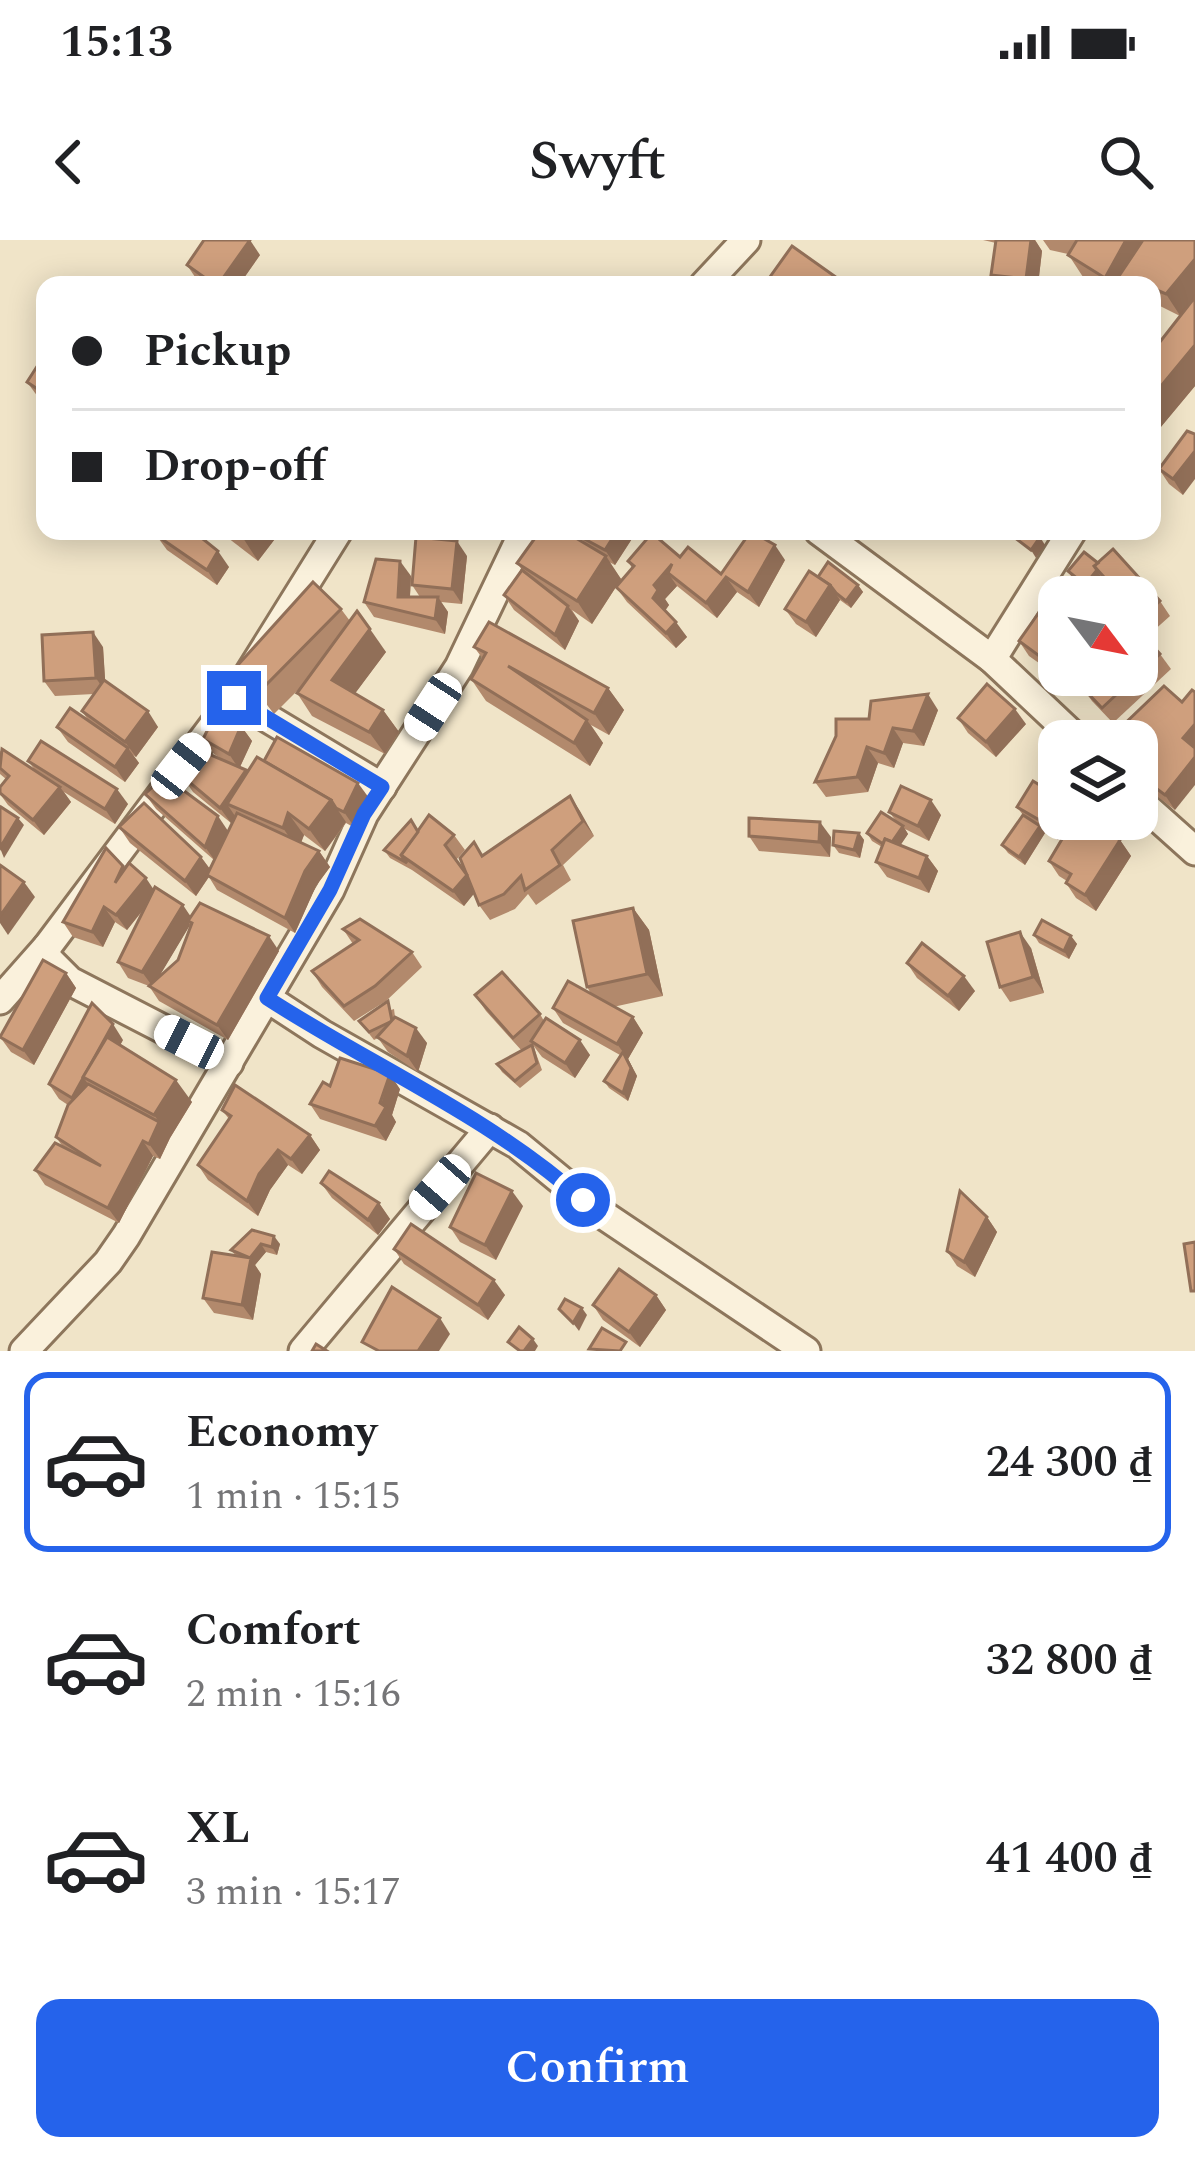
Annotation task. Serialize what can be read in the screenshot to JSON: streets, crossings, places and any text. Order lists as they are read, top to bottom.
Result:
{
  "north": "bottom right",
  "page": {
    "status": "15:13",
    "header": "Swyft",
    "banner": ["Pickup", "Drop-off"],
    "list": [
      {
        "name": "Economy",
        "note": "1 min · 15:15",
        "value": "24 300 ₫"
      },
      {
        "name": "Comfort",
        "note": "2 min · 15:16",
        "value": "32 800 ₫"
      },
      {
        "name": "XL",
        "note": "3 min · 15:17",
        "value": "41 400 ₫"
      }
    ],
    "buttons": "Confirm"
  }
}
